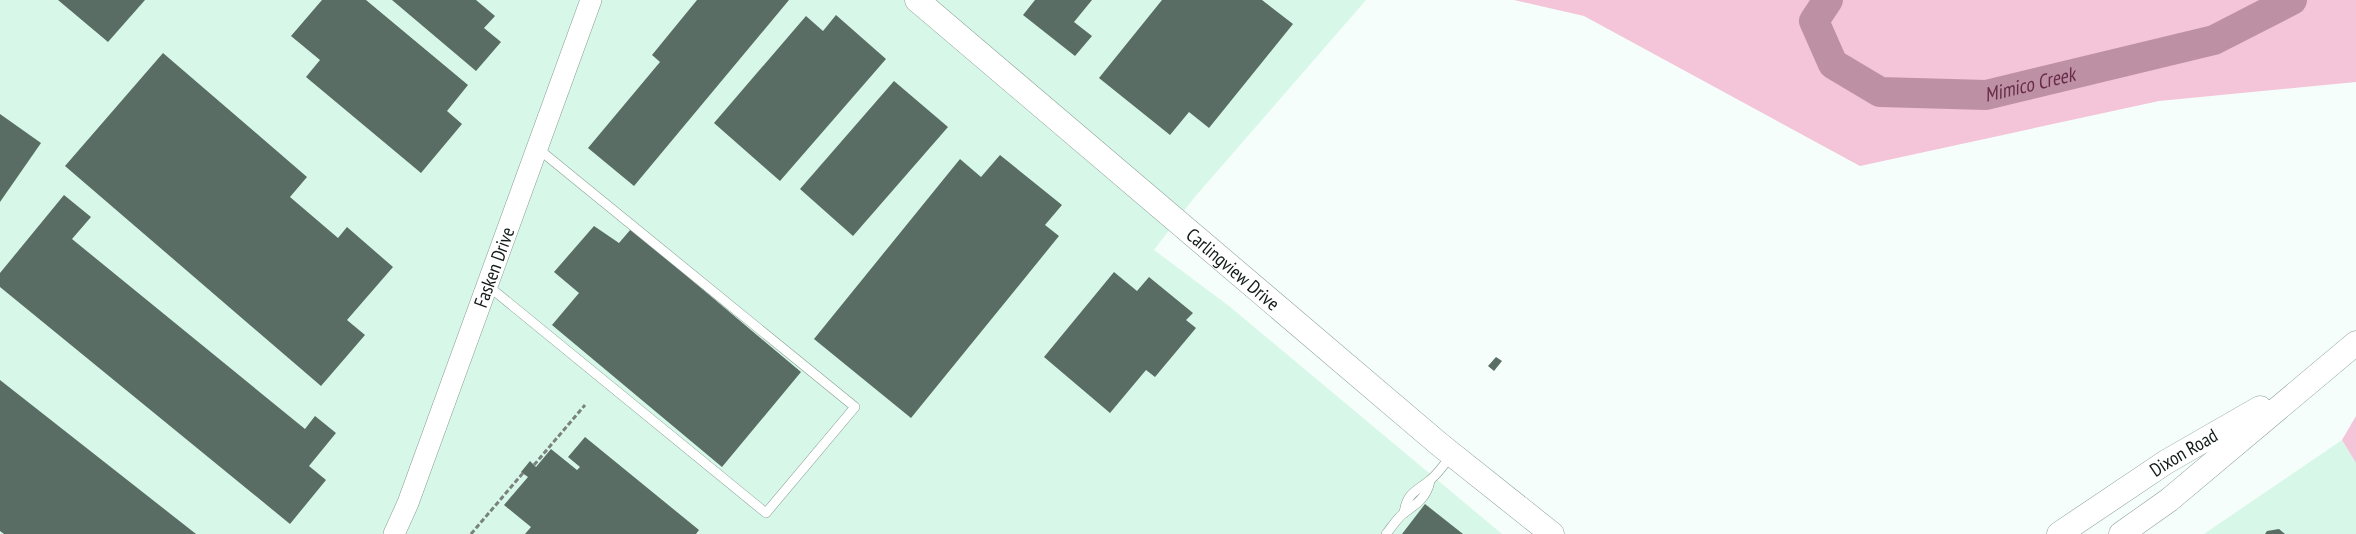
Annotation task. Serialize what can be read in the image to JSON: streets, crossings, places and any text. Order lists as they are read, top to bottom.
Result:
{
  "streets": {
    "main road": ["Carlingview Drive", "Dixon Road"],
    "street": ["Fasken Drive"]
  },
  "water": ["Mimico Creek"]
}
